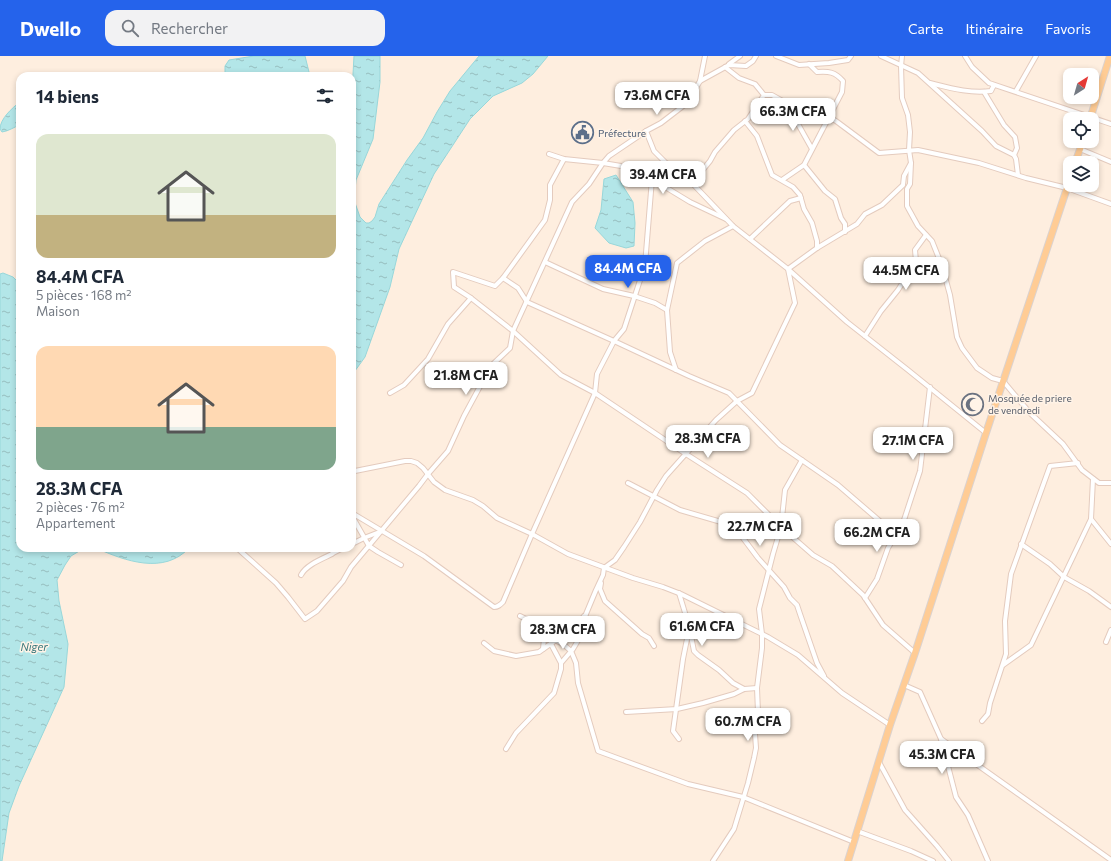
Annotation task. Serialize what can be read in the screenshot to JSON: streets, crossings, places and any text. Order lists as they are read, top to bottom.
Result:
{
  "water": ["Niger"],
  "places": {
    "public building": ["Préfecture"],
    "mosque": ["Mosquée de priere de vendredi"]
  },
  "north": "top right",
  "page": {
    "header": "Dwello",
    "search": "Rechercher",
    "nav": ["Carte", "Itinéraire", "Favoris"],
    "heading": "14 biens",
    "price": [
      "73.6M CFA",
      "66.3M CFA",
      "39.4M CFA",
      "84.4M CFA",
      "44.5M CFA",
      "21.8M CFA",
      "28.3M CFA",
      "27.1M CFA",
      "22.7M CFA",
      "66.2M CFA",
      "61.6M CFA",
      "28.3M CFA",
      "60.7M CFA",
      "45.3M CFA"
    ],
    "list": [
      {
        "name": "84.4M CFA",
        "note": "5 pièces · 168 m² · Maison"
      },
      {
        "name": "28.3M CFA",
        "note": "2 pièces · 76 m² · Appartement"
      }
    ]
  }
}
